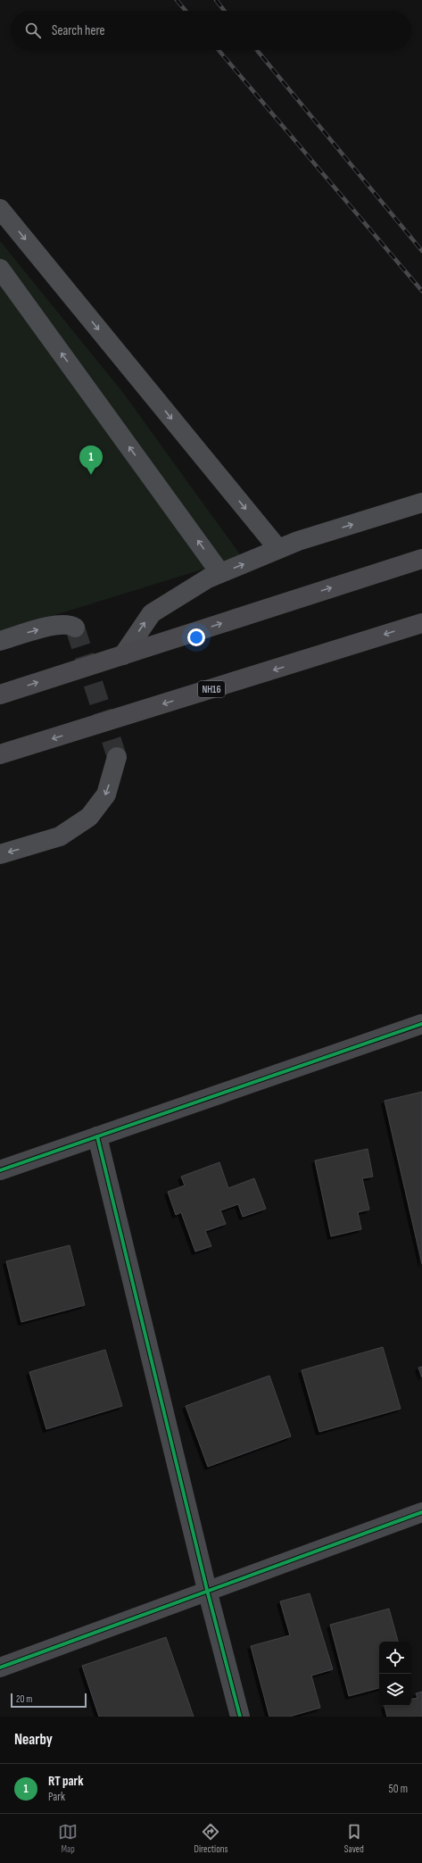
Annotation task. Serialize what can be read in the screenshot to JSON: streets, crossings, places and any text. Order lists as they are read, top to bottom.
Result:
{
  "streets": {
    "highway": ["NH16"]
  },
  "scale_bar": "20 m",
  "page": {
    "search": "Search here",
    "pins": "1",
    "scale": "20 m",
    "heading": "Nearby",
    "list": [
      {
        "mark": "1",
        "name": "RT park",
        "note": "Park",
        "value": "50 m"
      }
    ],
    "nav": ["Map", "Directions", "Saved"]
  }
}
